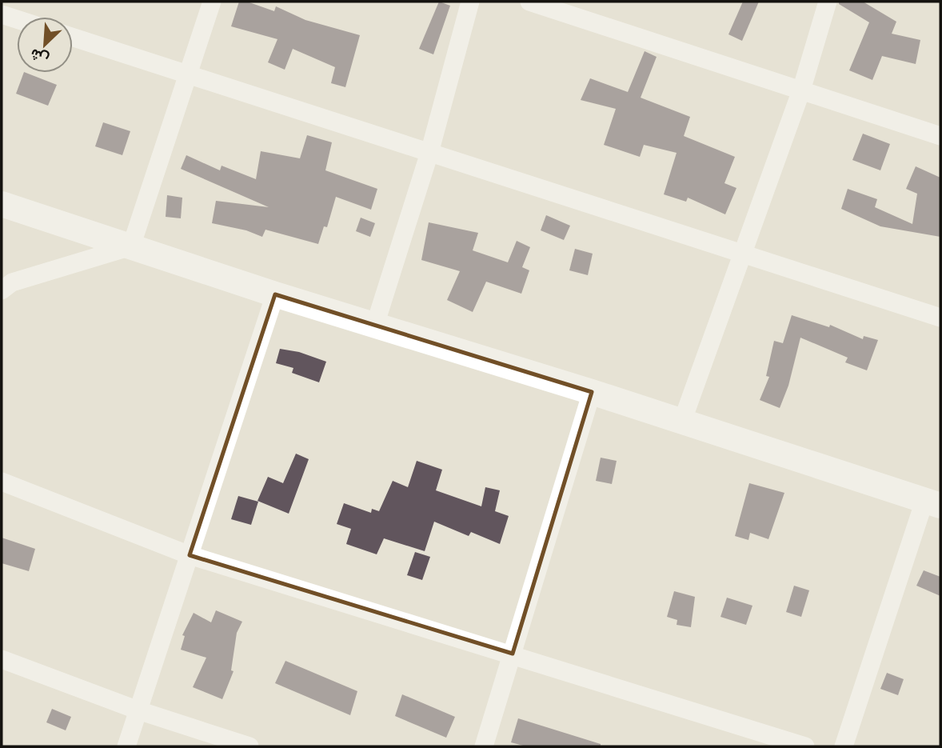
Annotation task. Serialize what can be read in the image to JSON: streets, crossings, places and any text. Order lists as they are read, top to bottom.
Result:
{
  "north": "bottom left"
}
